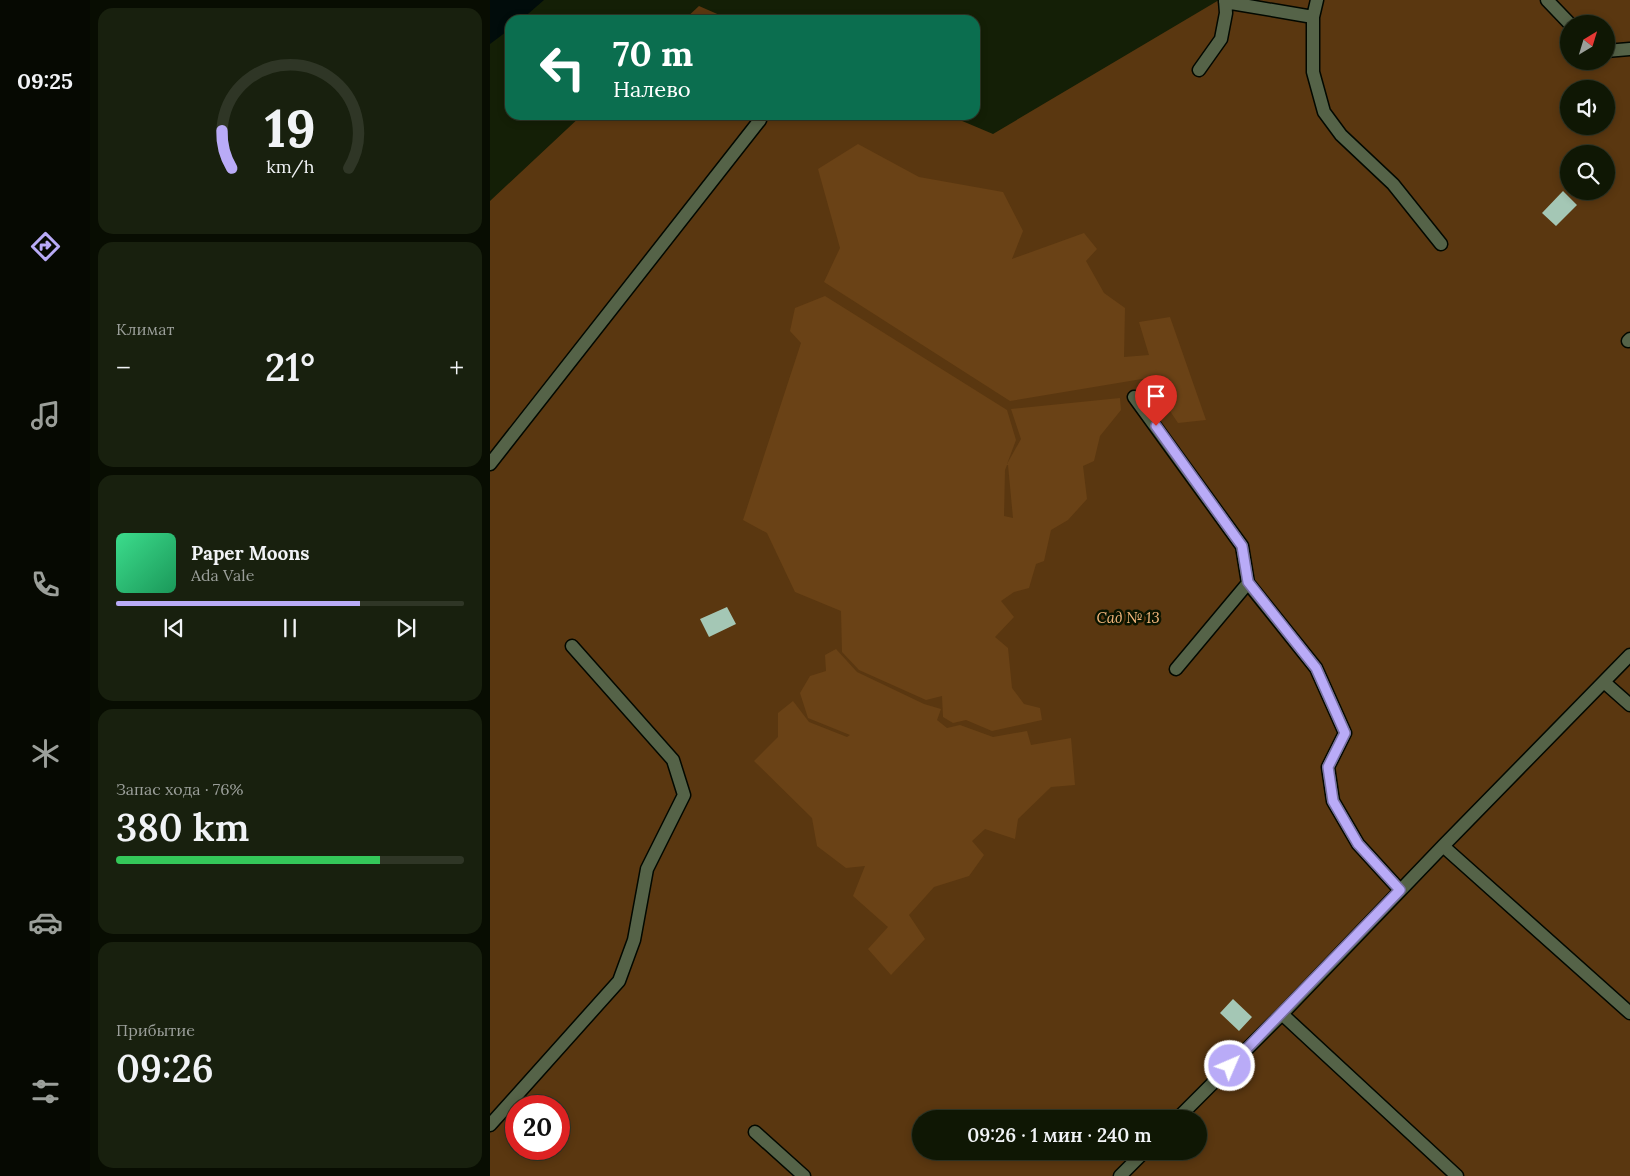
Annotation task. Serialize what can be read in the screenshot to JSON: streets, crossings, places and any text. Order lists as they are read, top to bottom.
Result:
{
  "parks": ["Сад № 13"],
  "north": "top right",
  "page": {
    "tabs": "09:25",
    "turn": ["70 m", "Налево"],
    "tile": [
      "Климат",
      ["Запас хода · 76%", "380 km"],
      ["Прибытие", "09:26"]
    ],
    "heat": ["−", "21°", "+"],
    "song": ["Paper Moons", "Ada Vale"],
    "limit": "20",
    "trip": "09:26 · 1 мин · 240 m",
    "gauge": ["19", "km/h"]
  }
}
